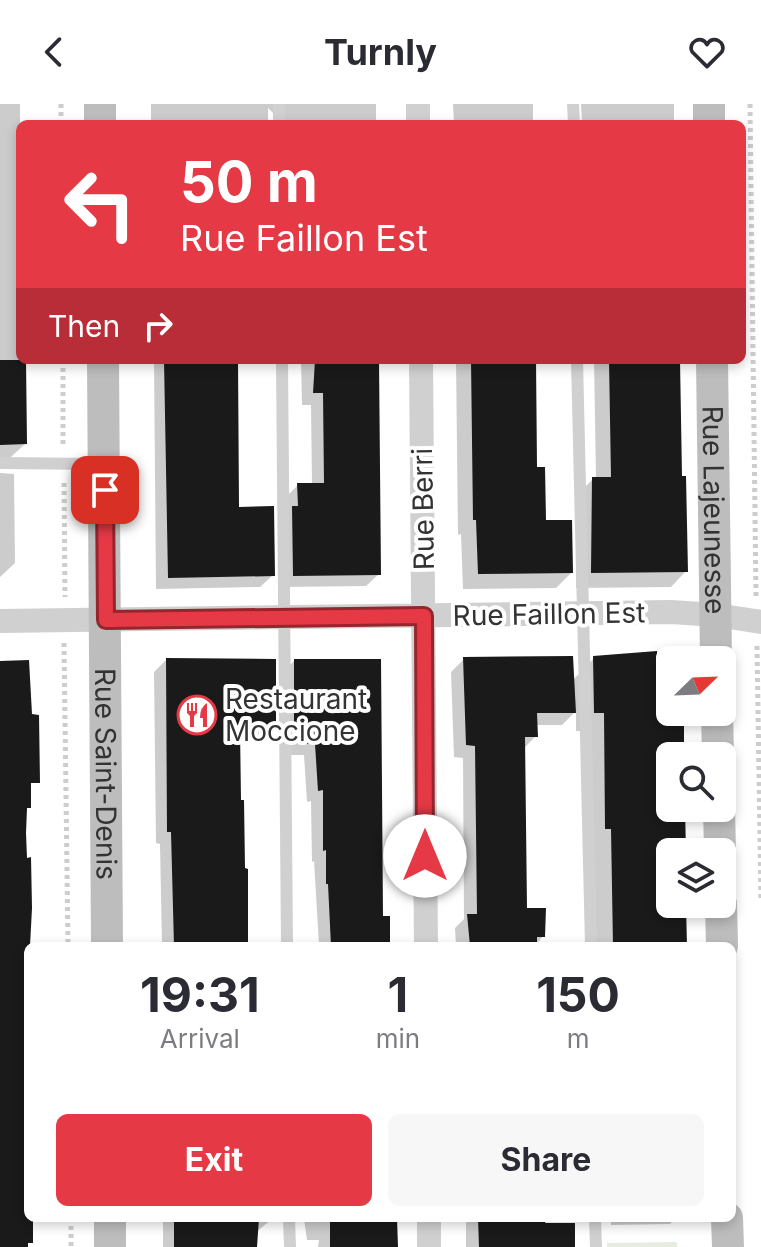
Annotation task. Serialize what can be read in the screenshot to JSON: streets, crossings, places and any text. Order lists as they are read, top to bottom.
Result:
{
  "streets": {
    "main road": ["Rue Lajeunesse", "Rue Saint-Denis"],
    "street": ["Rue Berri", "Rue Faillon Est"]
  },
  "crossings": [
    ["Rue Berri", "Rue Faillon Est"],
    ["Rue Lajeunesse", "Rue Faillon Est"],
    ["Rue Faillon Est", "Rue Saint-Denis"]
  ],
  "places": {
    "restaurant": ["Restaurant Moccione"]
  },
  "north": "top right",
  "page": {
    "header": "Turnly",
    "turn": ["50 m", "Rue Faillon Est"],
    "then": "Then",
    "eta": [
      "19:31",
      "Arrival",
      "1",
      "min",
      "150",
      "m"
    ],
    "buttons": ["Exit", "Share"]
  }
}
